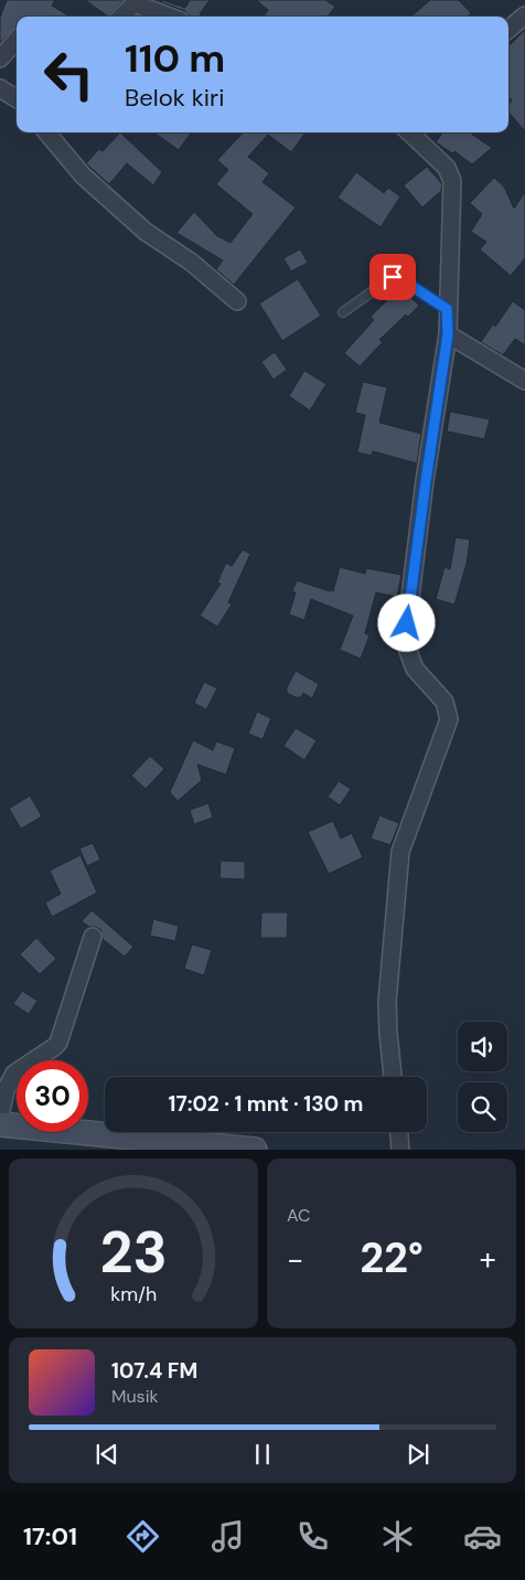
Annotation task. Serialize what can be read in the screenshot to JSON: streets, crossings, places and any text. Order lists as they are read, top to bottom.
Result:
{
  "page": {
    "turn": ["110 m", "Belok kiri"],
    "limit": "30",
    "trip": "17:02 · 1 mnt · 130 m",
    "tile": "AC",
    "heat": ["−", "22°", "+"],
    "song": ["107.4 FM", "Musik"],
    "tabs": "17:01",
    "gauge": ["23", "km/h"]
  }
}
